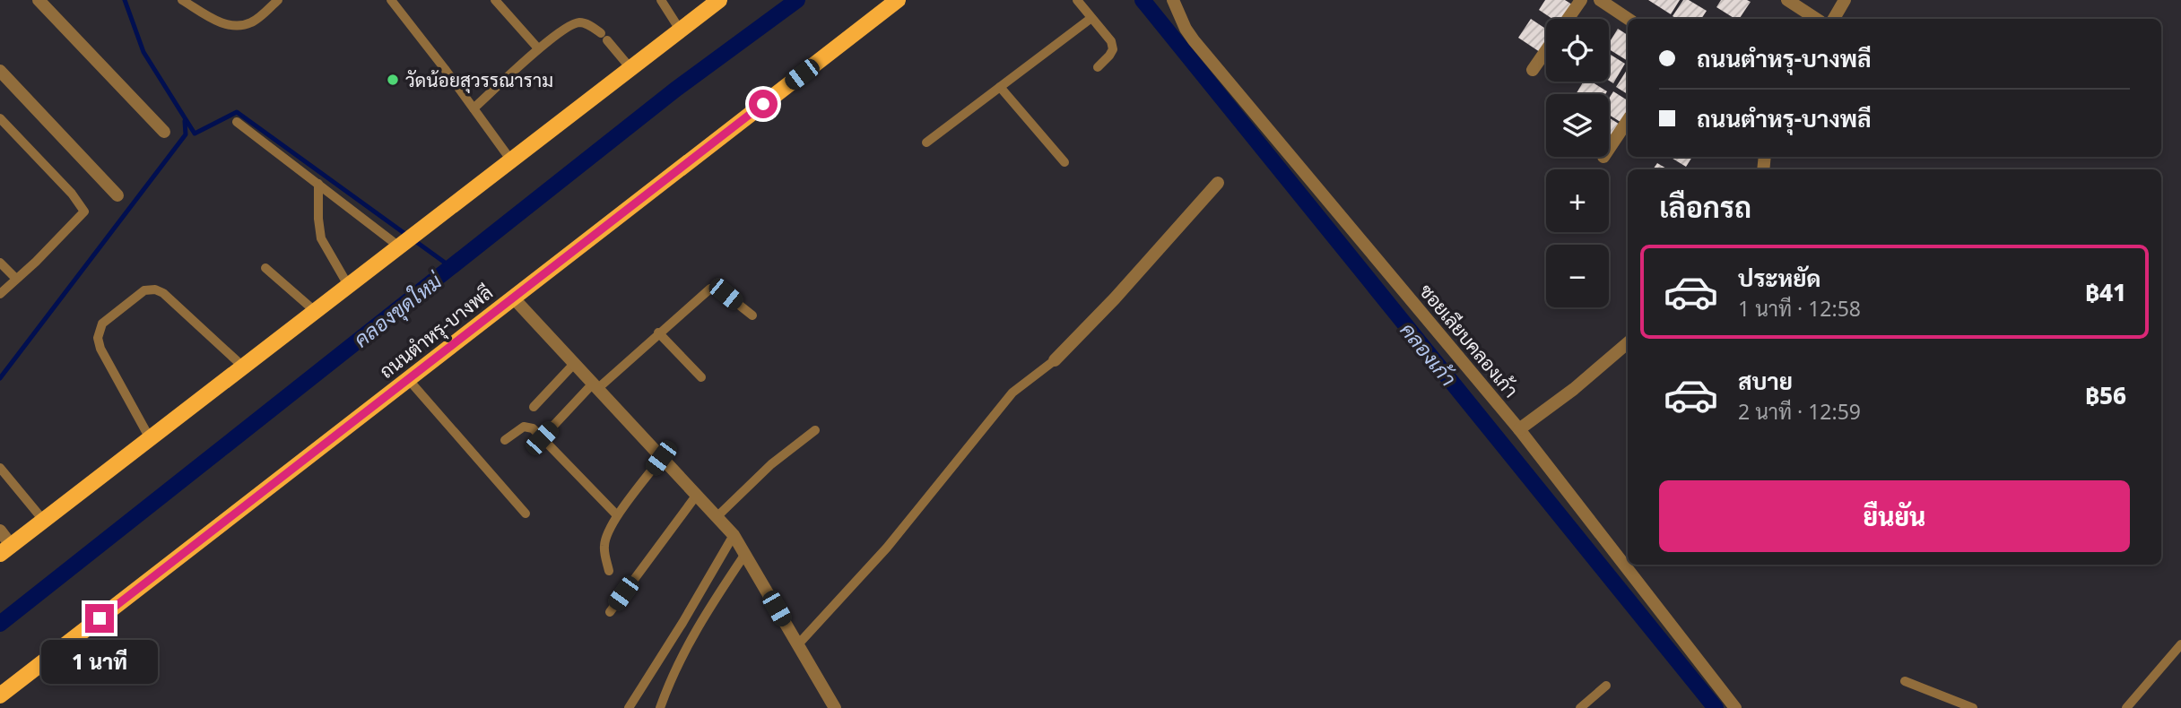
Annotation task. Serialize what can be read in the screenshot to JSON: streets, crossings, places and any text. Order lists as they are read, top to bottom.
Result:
{
  "streets": {
    "main road": ["ถนนตำหรุ-บางพลี"],
    "street": ["ซอยเลียบคลองเก้า"]
  },
  "water": ["คลองขุดใหม่", "คลองเก้า"],
  "places": ["วัดน้อยสุวรรณาราม"],
  "page": {
    "map_buttons": ["+", "−"],
    "banner": ["ถนนตำหรุ-บางพลี", "ถนนตำหรุ-บางพลี"],
    "heading": "เลือกรถ",
    "list": [
      {
        "name": "ประหยัด",
        "note": "1 นาที · 12:58",
        "value": "฿41"
      },
      {
        "name": "สบาย",
        "note": "2 นาที · 12:59",
        "value": "฿56"
      }
    ],
    "buttons": "ยืนยัน",
    "bubble": "1 นาที"
  }
}
